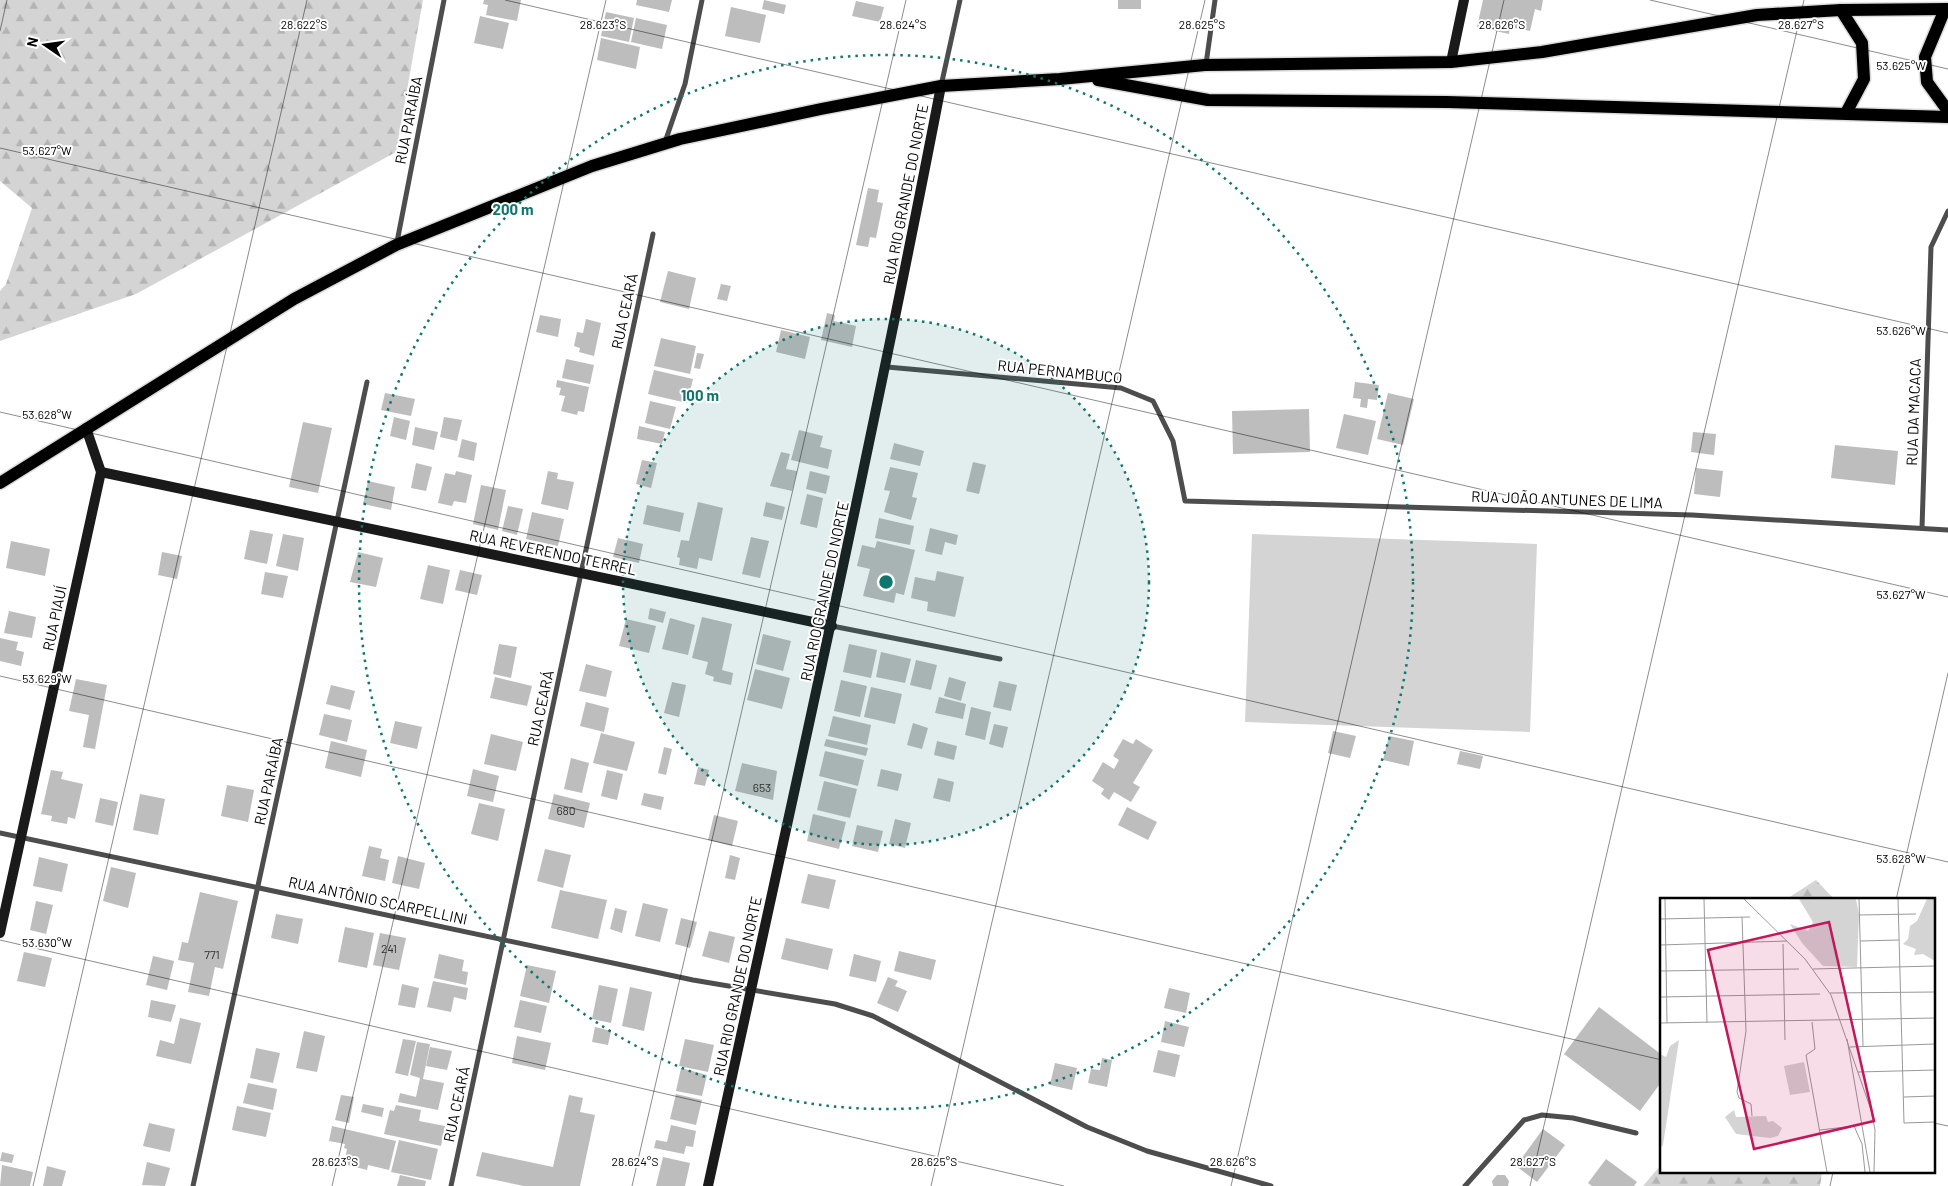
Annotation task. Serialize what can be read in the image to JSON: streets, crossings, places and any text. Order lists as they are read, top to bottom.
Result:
{
  "streets": {
    "street": [
      "RUA PARAÍBA",
      "RUA RIO GRANDE DO NORTE",
      "RUA CEARÁ",
      "RUA PERNAMBUCO",
      "RUA DA MACACA",
      "RUA JOÃO ANTUNES DE LIMA",
      "RUA REVERENDO TERREL",
      "RUA PIAUÍ",
      "RUA ANTÔNIO SCARPELLINI"
    ]
  },
  "crossings": [
    ["RUA PARAÍBA", "RUA REVERENDO TERREL"],
    ["RUA PARAÍBA", "RUA ANTÔNIO SCARPELLINI"],
    ["RUA RIO GRANDE DO NORTE", "RUA PERNAMBUCO"],
    ["RUA RIO GRANDE DO NORTE", "RUA REVERENDO TERREL"],
    ["RUA RIO GRANDE DO NORTE", "RUA ANTÔNIO SCARPELLINI"],
    ["RUA CEARÁ", "RUA REVERENDO TERREL"],
    ["RUA CEARÁ", "RUA ANTÔNIO SCARPELLINI"],
    ["RUA PERNAMBUCO", "RUA JOÃO ANTUNES DE LIMA"],
    ["RUA DA MACACA", "RUA JOÃO ANTUNES DE LIMA"],
    ["RUA REVERENDO TERREL", "RUA PIAUÍ"],
    ["RUA PIAUÍ", "RUA ANTÔNIO SCARPELLINI"]
  ],
  "house_numbers": [
    "653",
    "680",
    "241",
    "771"
  ],
  "north": "left",
  "coordinates": [
    "28.622°S",
    "28.623°S",
    "28.624°S",
    "28.625°S",
    "28.626°S",
    "28.627°S",
    "53.625°W",
    "53.627°W",
    "53.626°W",
    "53.628°W",
    "53.629°W",
    "53.630°W"
  ],
  "rings": ["200 m", "100 m"]
}
